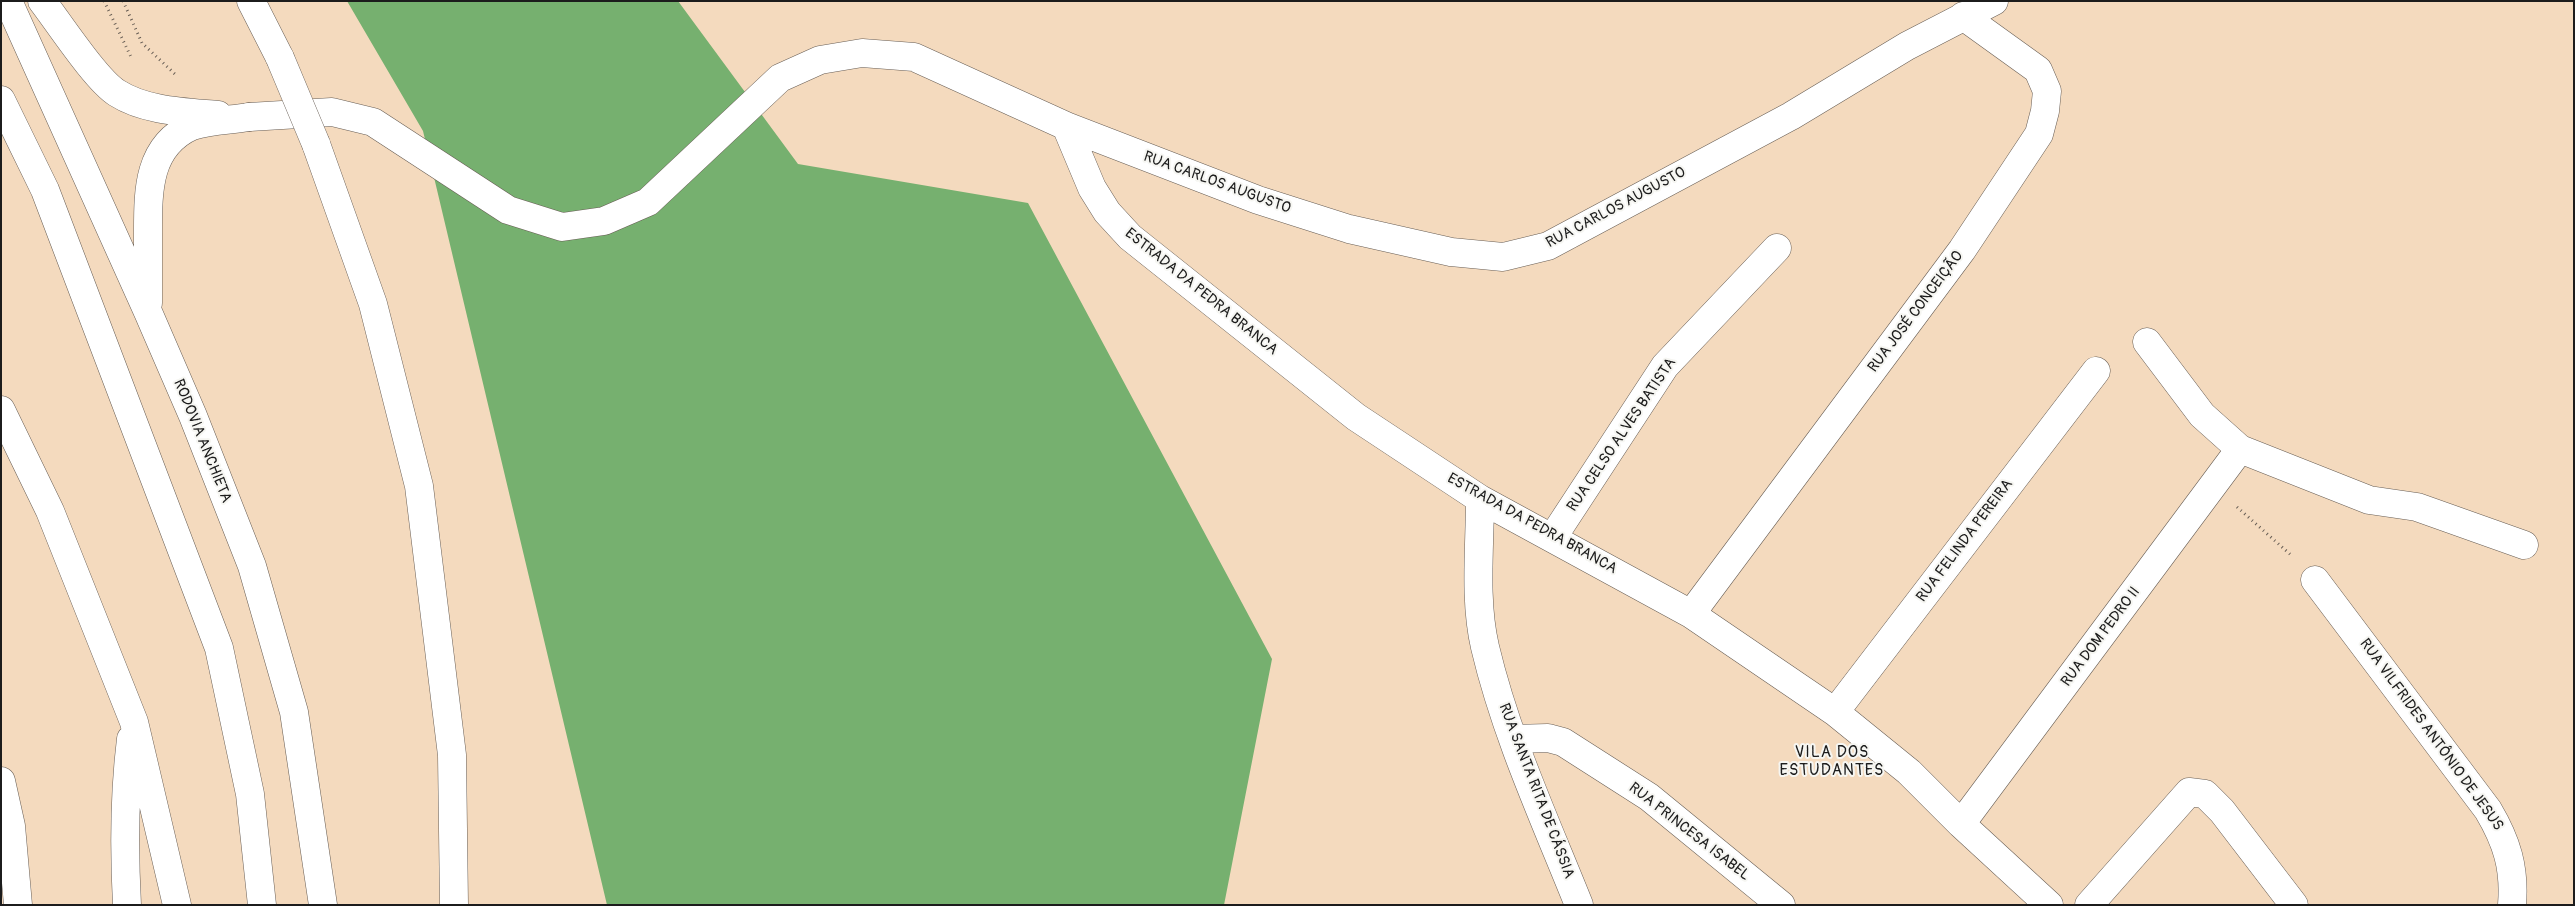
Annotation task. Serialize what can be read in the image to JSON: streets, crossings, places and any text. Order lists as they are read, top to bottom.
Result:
{
  "streets": {
    "main road": [
      "RUA CARLOS AUGUSTO",
      "ESTRADA DA PEDRA BRANCA",
      "RUA JOSÉ CONCEIÇÃO",
      "RUA CELSO ALVES BATISTA",
      "RODOVIA ANCHIETA",
      "RUA FELINDA PEREIRA",
      "RUA DOM PEDRO II",
      "RUA VILFRIDES ANTÔNIO DE JESUS",
      "RUA SANTA RITA DE CÁSSIA",
      "RUA PRINCESA ISABEL"
    ]
  },
  "crossings": [
    ["RUA CARLOS AUGUSTO", "ESTRADA DA PEDRA BRANCA"],
    ["RUA CARLOS AUGUSTO", "RUA JOSÉ CONCEIÇÃO"],
    ["ESTRADA DA PEDRA BRANCA", "RUA JOSÉ CONCEIÇÃO"],
    ["ESTRADA DA PEDRA BRANCA", "RUA CELSO ALVES BATISTA"],
    ["ESTRADA DA PEDRA BRANCA", "RUA FELINDA PEREIRA"],
    ["ESTRADA DA PEDRA BRANCA", "RUA DOM PEDRO II"],
    ["ESTRADA DA PEDRA BRANCA", "RUA SANTA RITA DE CÁSSIA"],
    ["RUA SANTA RITA DE CÁSSIA", "RUA PRINCESA ISABEL"]
  ],
  "districts": ["VILA DOS ESTUDANTES"]
}
